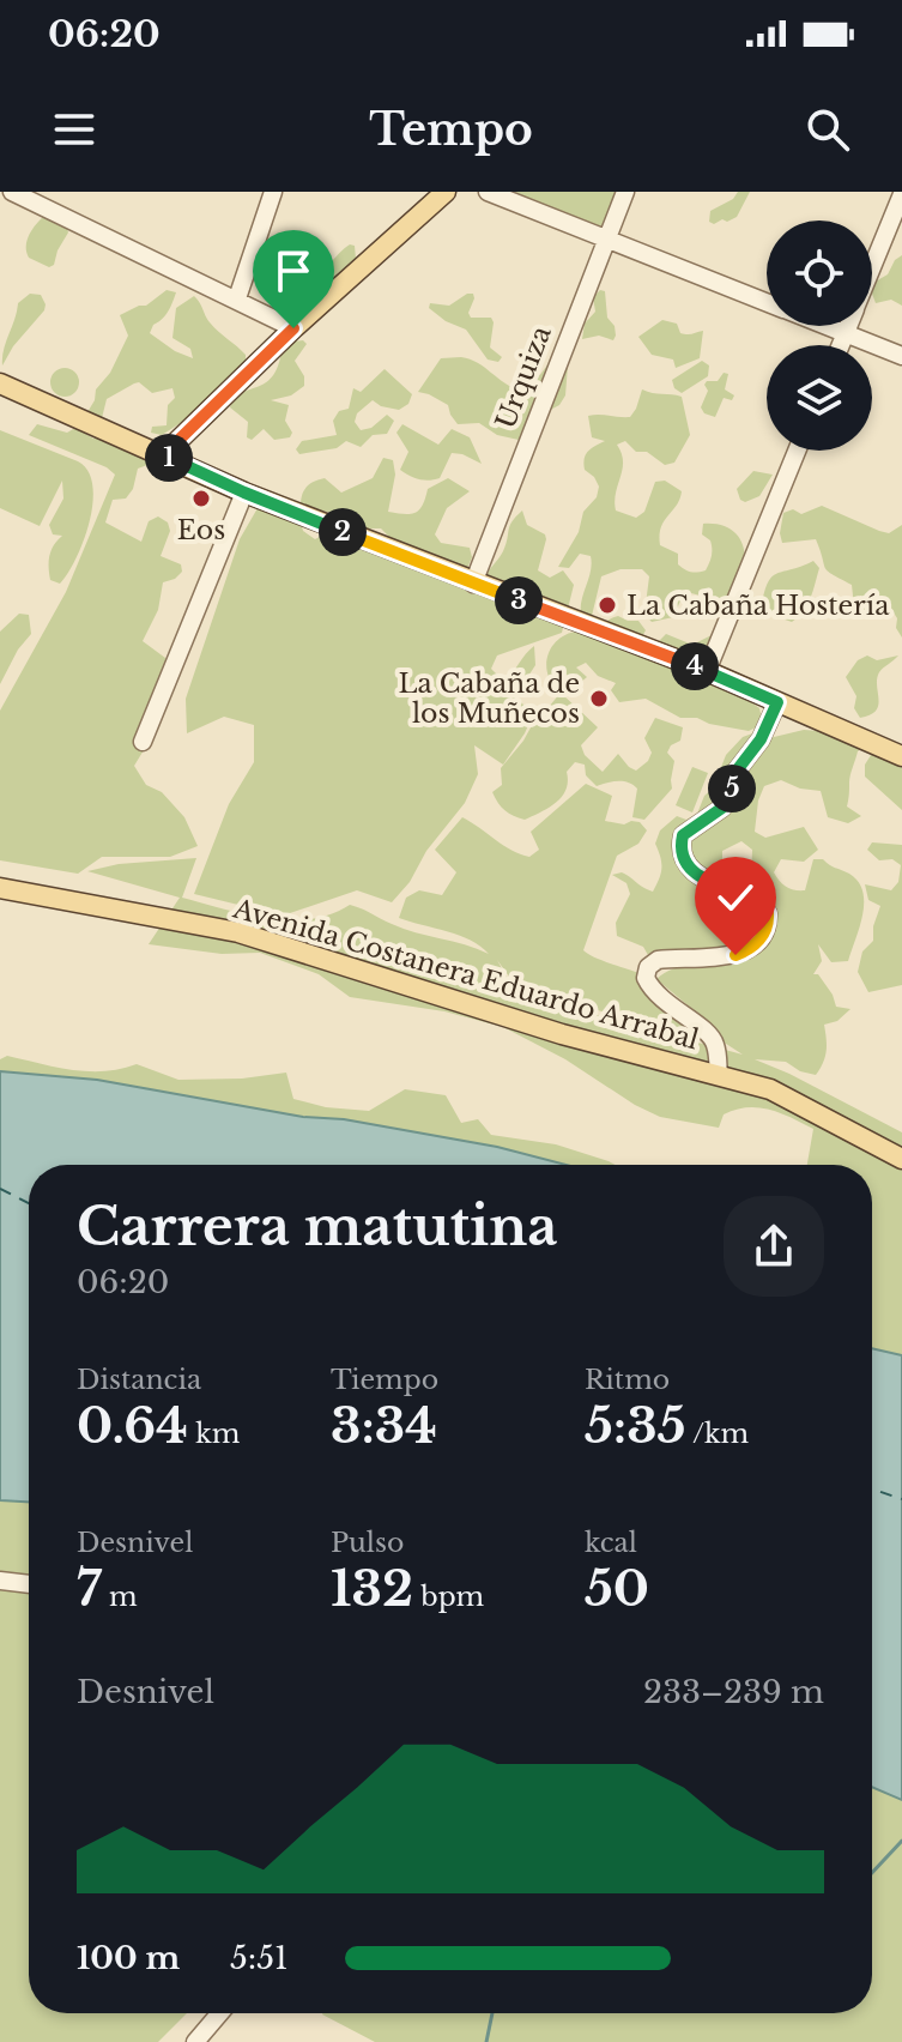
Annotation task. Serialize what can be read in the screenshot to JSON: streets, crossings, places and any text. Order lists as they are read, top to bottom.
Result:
{
  "streets": {
    "main road": ["Avenida Costanera Eduardo Arrabal"],
    "street": ["Urquiza"]
  },
  "places": ["Eos", "La Cabaña Hostería", "La Cabaña de los Muñecos"],
  "page": {
    "status": "06:20",
    "header": "Tempo",
    "pins": [
      "1",
      "2",
      "3",
      "4",
      "5"
    ],
    "heading": ["Carrera matutina", "06:20"],
    "stats": [
      ["Distancia", "0.64 km"],
      ["Tiempo", "3:34"],
      ["Ritmo", "5:35 /km"],
      ["Desnivel", "7 m"],
      ["Pulso", "132 bpm"],
      ["kcal", "50"]
    ],
    "chart": ["Desnivel", "233–239 m"],
    "list": [
      {
        "name": "100 m",
        "note": "5:51"
      }
    ]
  }
}
